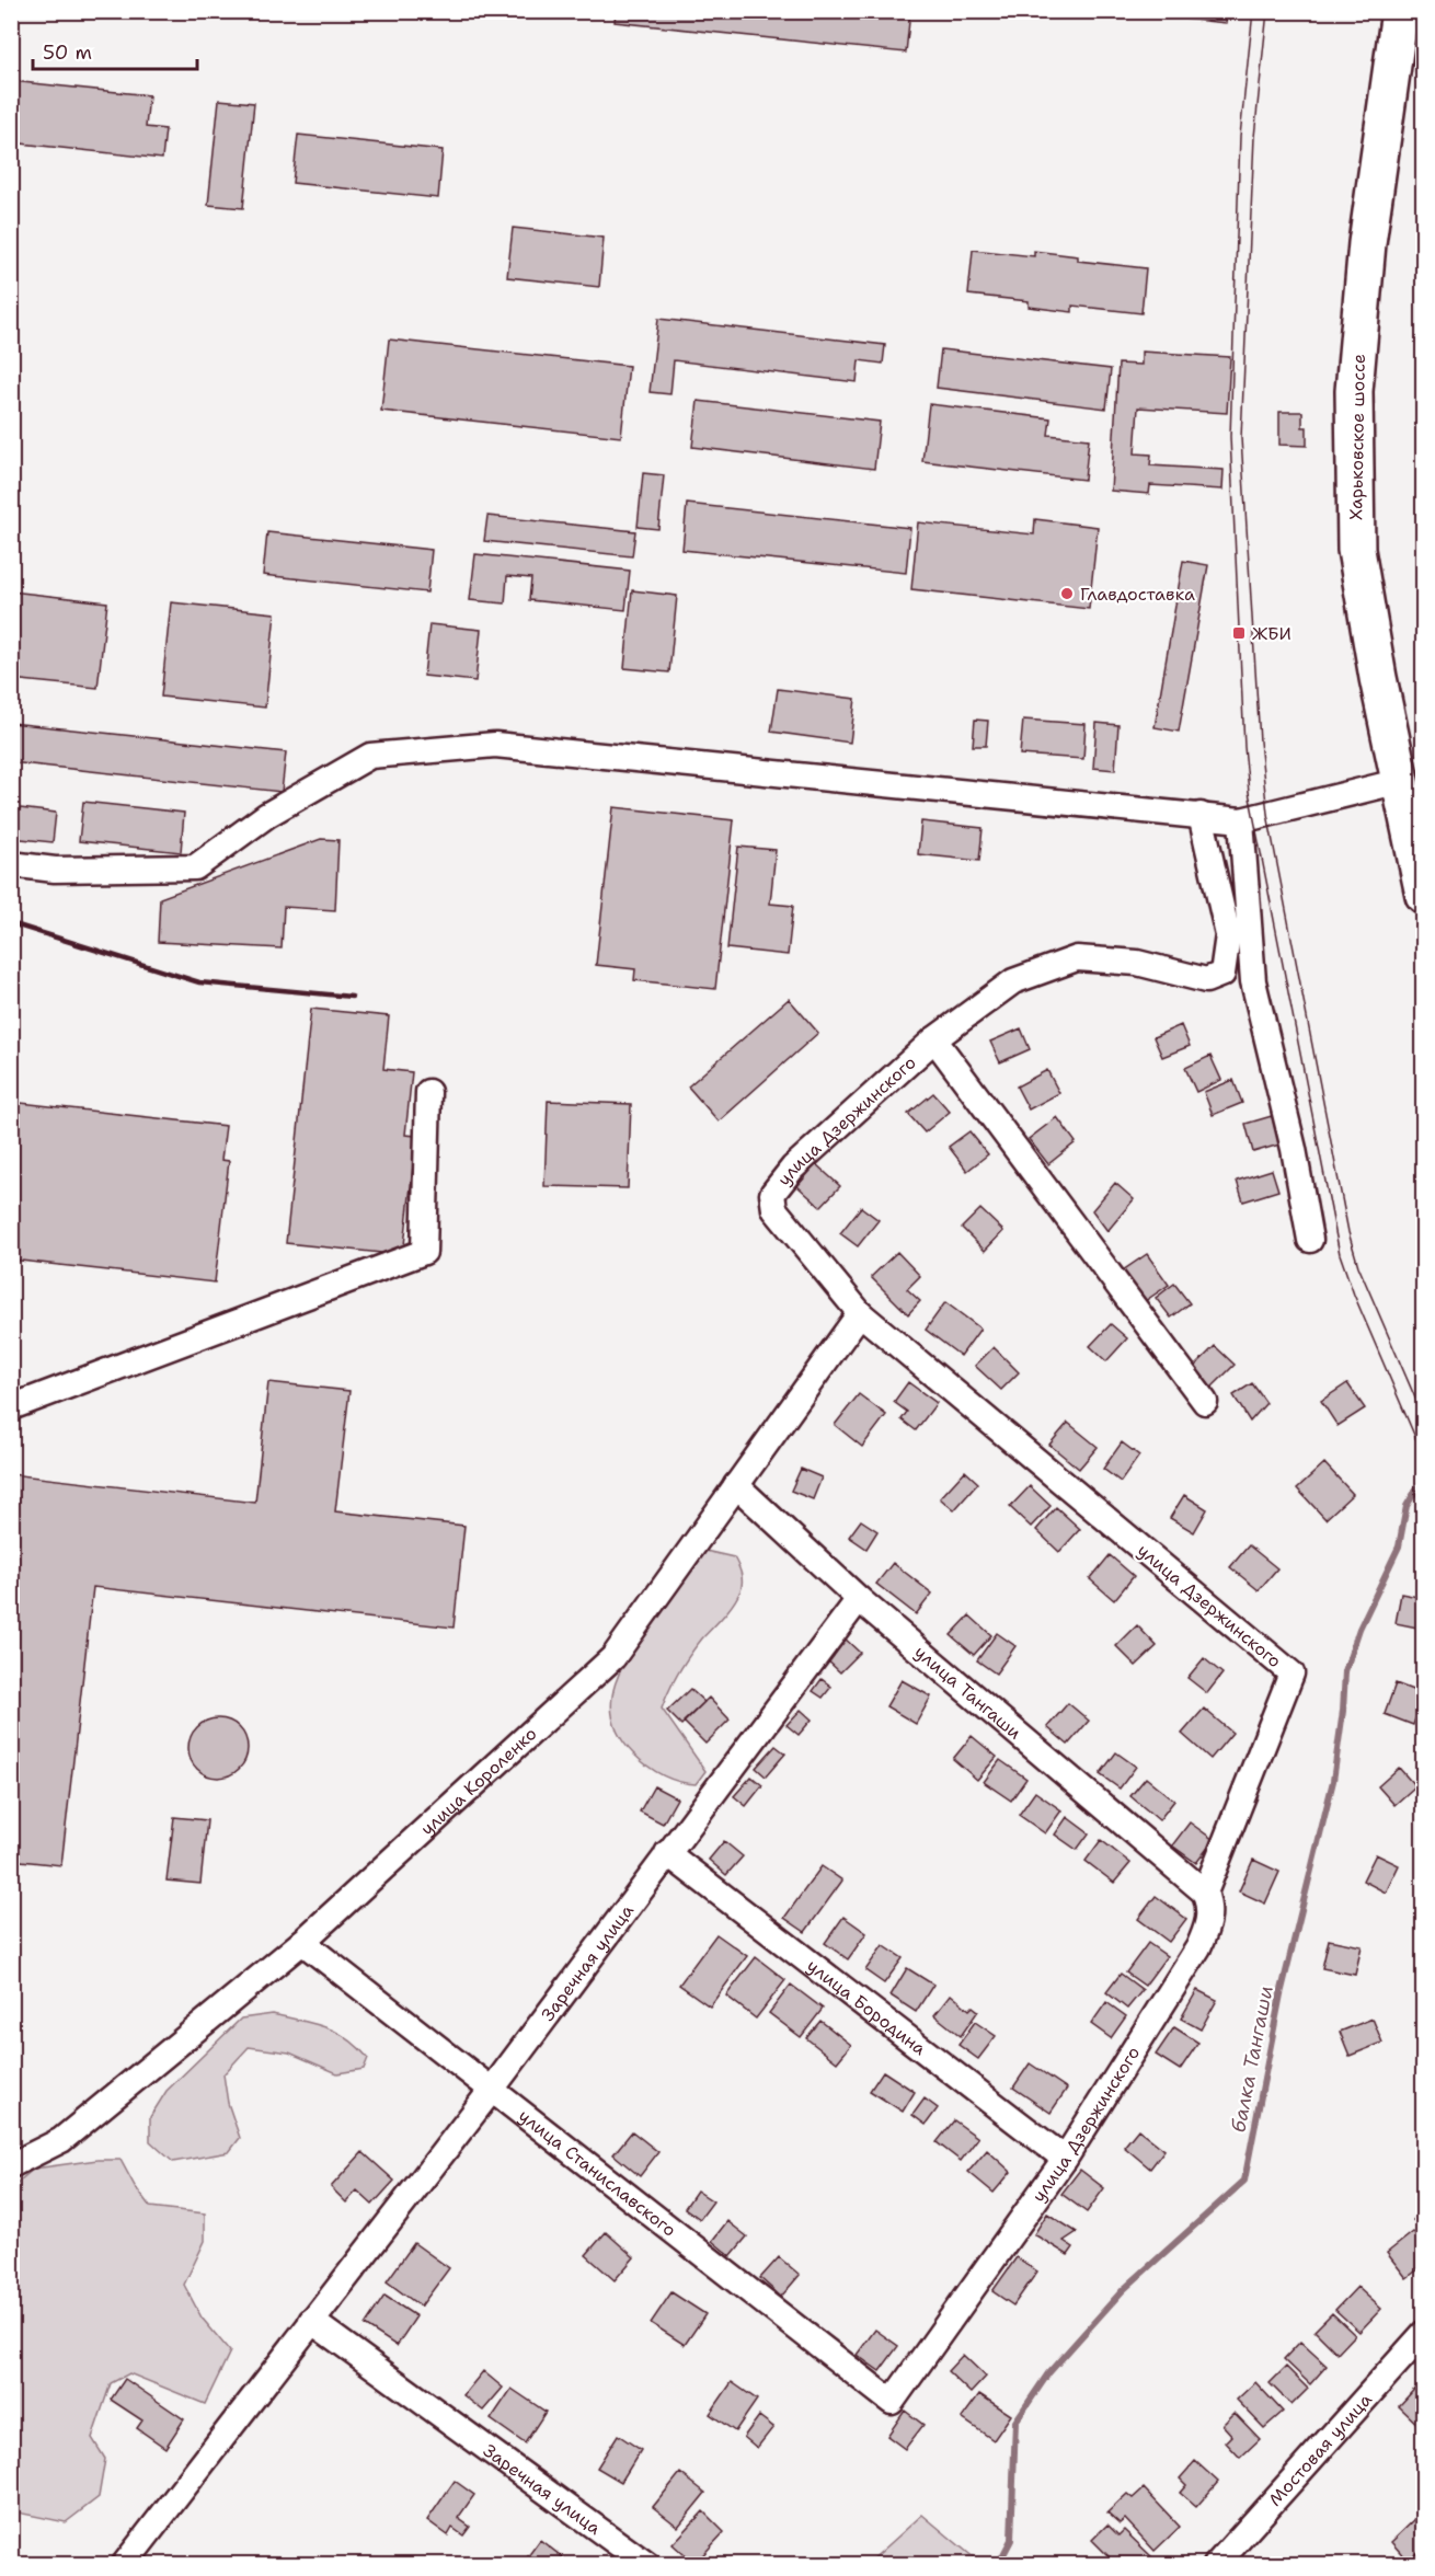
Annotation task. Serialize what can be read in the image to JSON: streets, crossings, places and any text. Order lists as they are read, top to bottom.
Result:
{
  "streets": {
    "main road": ["Харьковское шоссе"],
    "street": [
      "улица Дзержинского",
      "улица Тангаши",
      "улица Короленко",
      "Заречная улица",
      "улица Бородина",
      "улица Станиславского",
      "Мостовая улица"
    ]
  },
  "crossings": [
    ["улица Дзержинского", "улица Тангаши"],
    ["улица Дзержинского", "улица Короленко"],
    ["улица Дзержинского", "улица Бородина"],
    ["улица Дзержинского", "улица Станиславского"],
    ["улица Тангаши", "улица Короленко"],
    ["улица Тангаши", "Заречная улица"],
    ["улица Короленко", "улица Станиславского"],
    ["Заречная улица", "улица Бородина"],
    ["Заречная улица", "улица Станиславского"]
  ],
  "water": ["балка Тангаши"],
  "places": {
    "other": ["Главдоставка"],
    "transit": ["ЖБИ"]
  },
  "scale_bar": "50 m"
}
